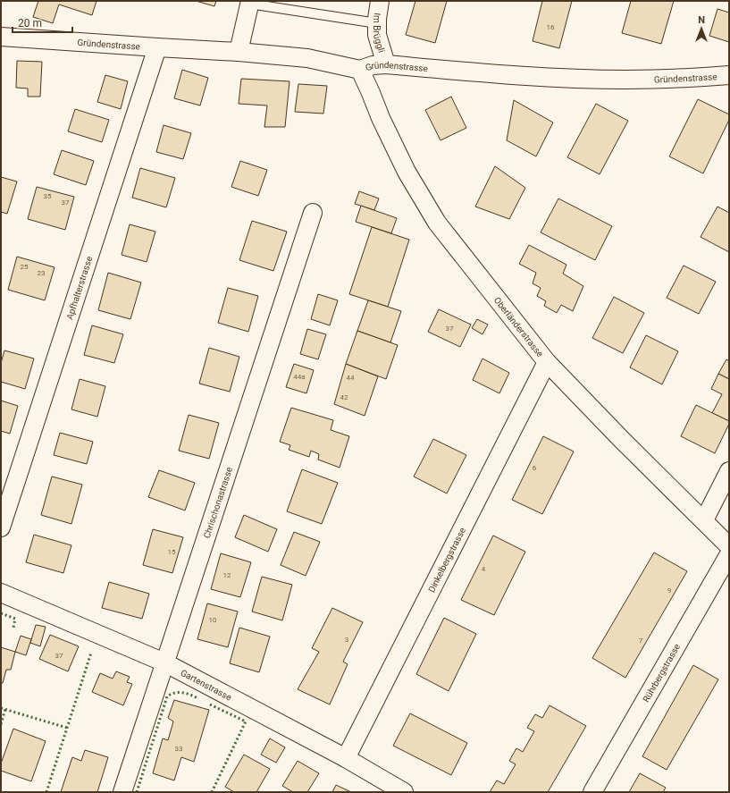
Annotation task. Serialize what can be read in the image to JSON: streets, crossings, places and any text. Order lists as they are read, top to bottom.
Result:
{
  "streets": {
    "street": [
      "Im Brüggli",
      "Gründenstrasse",
      "Apfhalterstrasse",
      "Oberländerstrasse",
      "Chrischonastrasse",
      "Dinkelbergstrasse",
      "Rührbergstrasse",
      "Gartenstrasse"
    ]
  },
  "crossings": [
    ["Im Brüggli", "Gründenstrasse"],
    ["Gründenstrasse", "Apfhalterstrasse"],
    ["Gründenstrasse", "Oberländerstrasse"],
    ["Oberländerstrasse", "Dinkelbergstrasse"],
    ["Chrischonastrasse", "Gartenstrasse"],
    ["Dinkelbergstrasse", "Gartenstrasse"]
  ],
  "house_numbers": [
    "16",
    "35",
    "37",
    "25",
    "23",
    "37",
    "44a",
    "44",
    "42",
    "6",
    "15",
    "4",
    "12",
    "9",
    "10",
    "3",
    "7",
    "37",
    "33"
  ],
  "scale_bar": "20 m",
  "north": "top"
}
